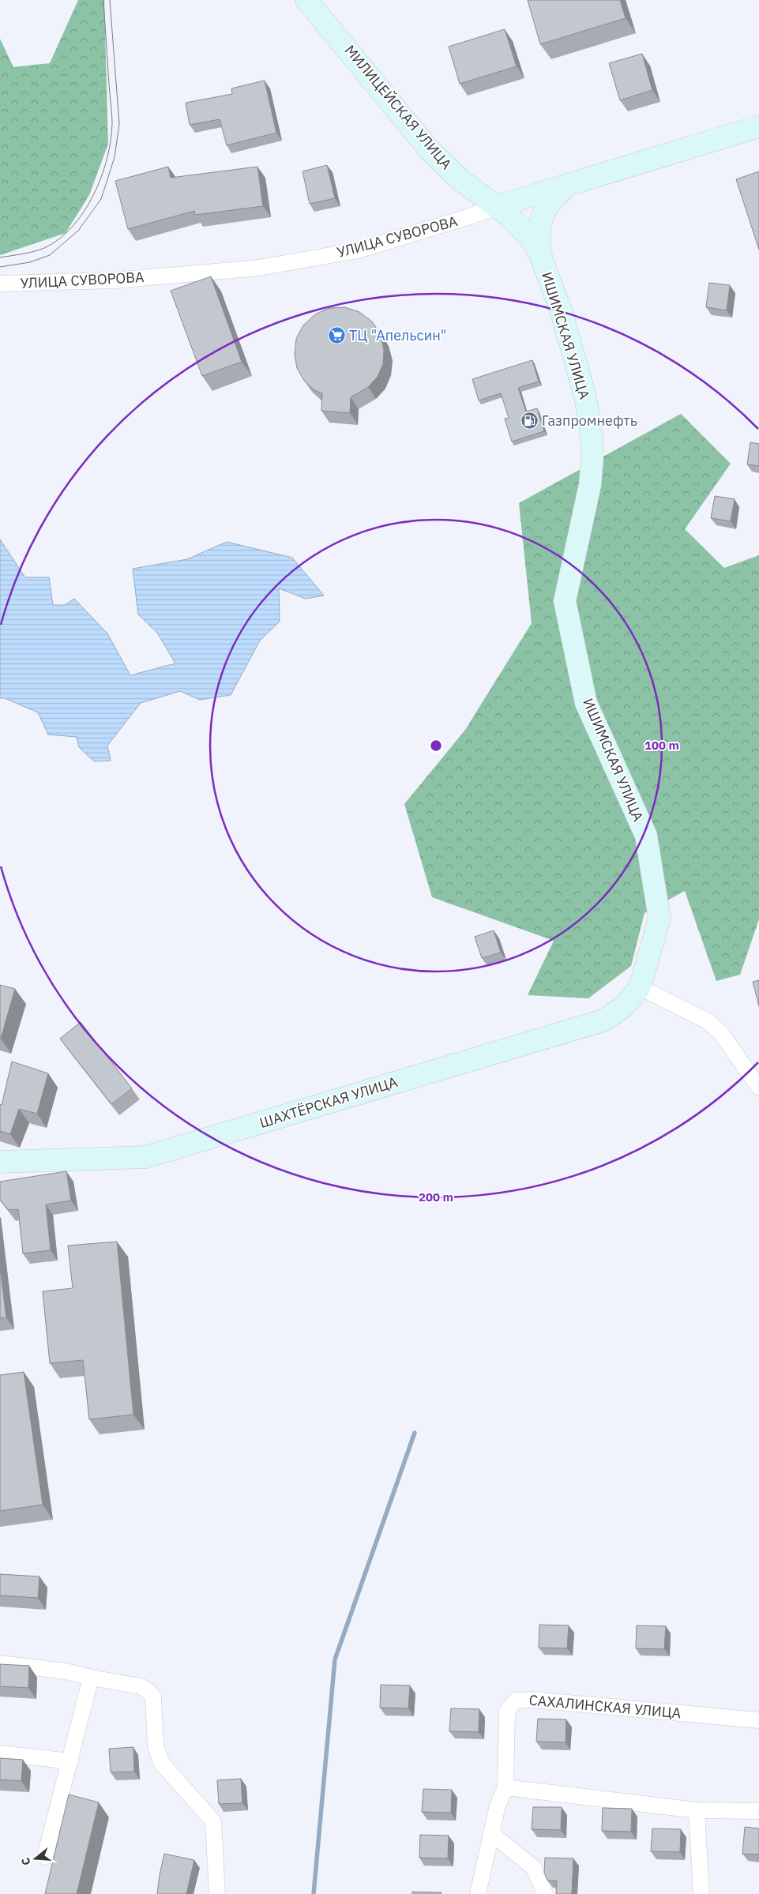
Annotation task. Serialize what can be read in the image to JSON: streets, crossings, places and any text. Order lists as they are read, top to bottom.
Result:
{
  "streets": {
    "main road": [
      "МИЛИЦЕЙСКАЯ УЛИЦА",
      "УЛИЦА СУВОРОВА",
      "ИШИМСКАЯ УЛИЦА",
      "ШАХТЁРСКАЯ УЛИЦА"
    ],
    "street": ["САХАЛИНСКАЯ УЛИЦА"]
  },
  "crossings": [
    ["МИЛИЦЕЙСКАЯ УЛИЦА", "УЛИЦА СУВОРОВА"],
    ["МИЛИЦЕЙСКАЯ УЛИЦА", "ИШИМСКАЯ УЛИЦА"],
    ["УЛИЦА СУВОРОВА", "ИШИМСКАЯ УЛИЦА"],
    ["ИШИМСКАЯ УЛИЦА", "ШАХТЁРСКАЯ УЛИЦА"]
  ],
  "places": {
    "supermarket": ["ТЦ \"Апельсин\""],
    "fuel station": ["Газпромнефть"]
  },
  "north": "left",
  "rings": ["100 m", "200 m"]
}
